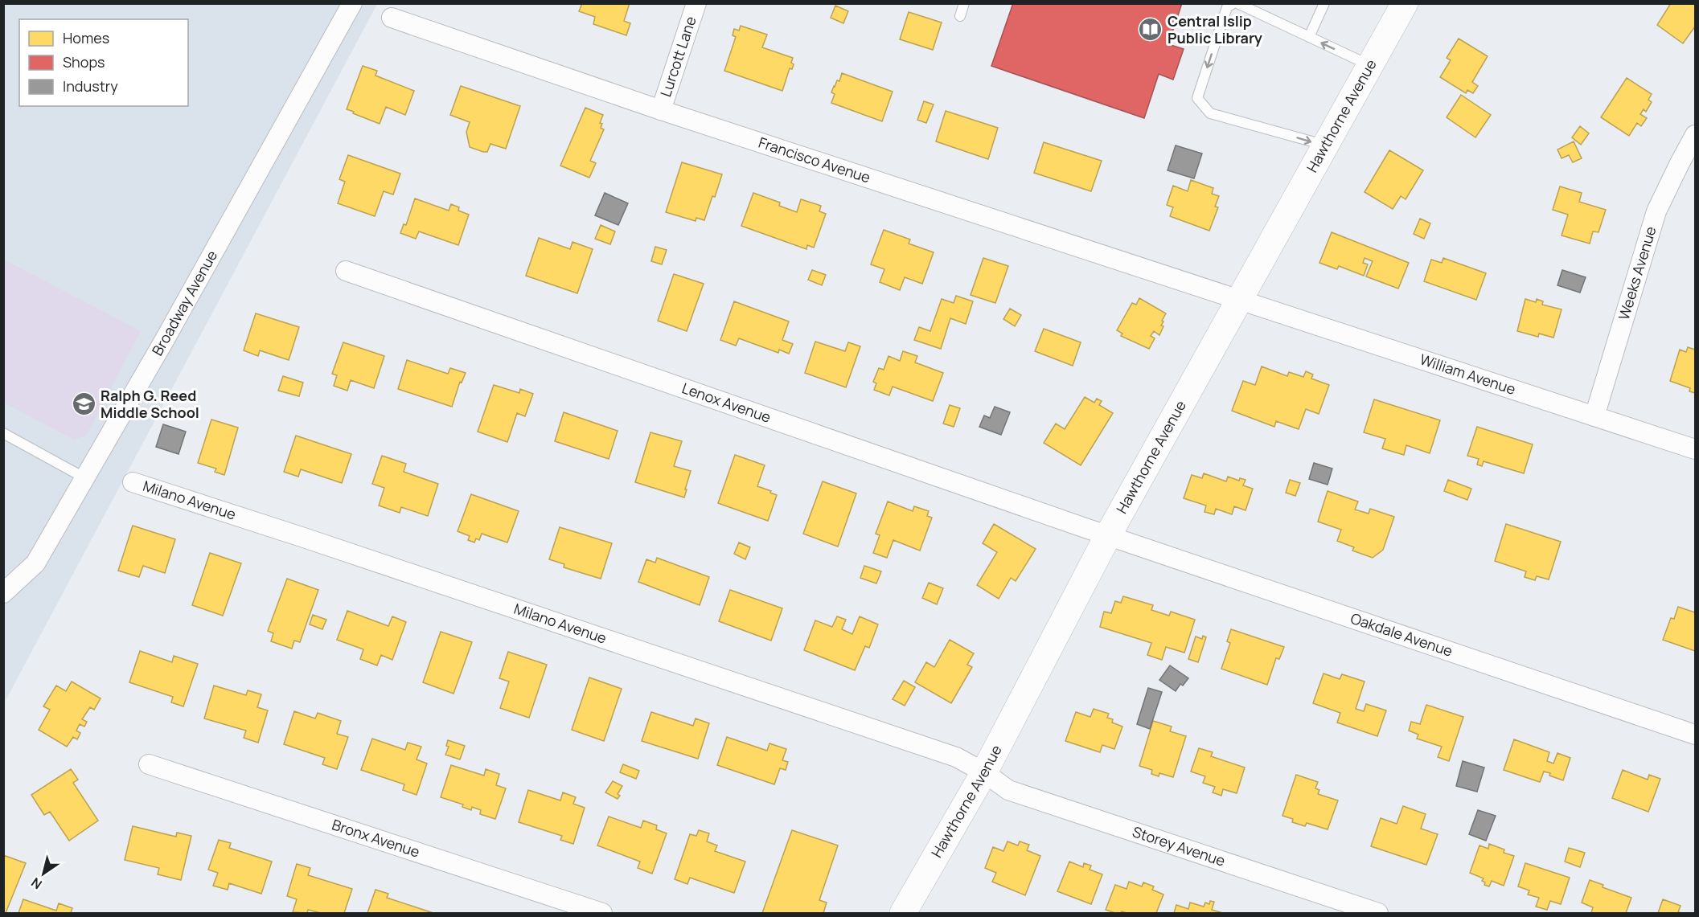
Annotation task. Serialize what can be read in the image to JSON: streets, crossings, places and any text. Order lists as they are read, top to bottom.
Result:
{
  "streets": {
    "street": [
      "Lurcott Lane",
      "Hawthorne Avenue",
      "Francisco Avenue",
      "Weeks Avenue",
      "Broadway Avenue",
      "William Avenue",
      "Lenox Avenue",
      "Milano Avenue",
      "Oakdale Avenue",
      "Bronx Avenue",
      "Storey Avenue"
    ]
  },
  "crossings": [
    ["Lurcott Lane", "Francisco Avenue"],
    ["Hawthorne Avenue", "Francisco Avenue"],
    ["Hawthorne Avenue", "William Avenue"],
    ["Hawthorne Avenue", "Lenox Avenue"],
    ["Hawthorne Avenue", "Milano Avenue"],
    ["Hawthorne Avenue", "Oakdale Avenue"],
    ["Hawthorne Avenue", "Storey Avenue"],
    ["Francisco Avenue", "William Avenue"],
    ["Weeks Avenue", "William Avenue"],
    ["Lenox Avenue", "Oakdale Avenue"],
    ["Milano Avenue", "Storey Avenue"]
  ],
  "places": {
    "library": ["Central Islip Public Library"],
    "school or university": ["Ralph G. Reed Middle School"]
  },
  "legend": ["Homes", "Shops", "Industry"],
  "north": "bottom left"
}
